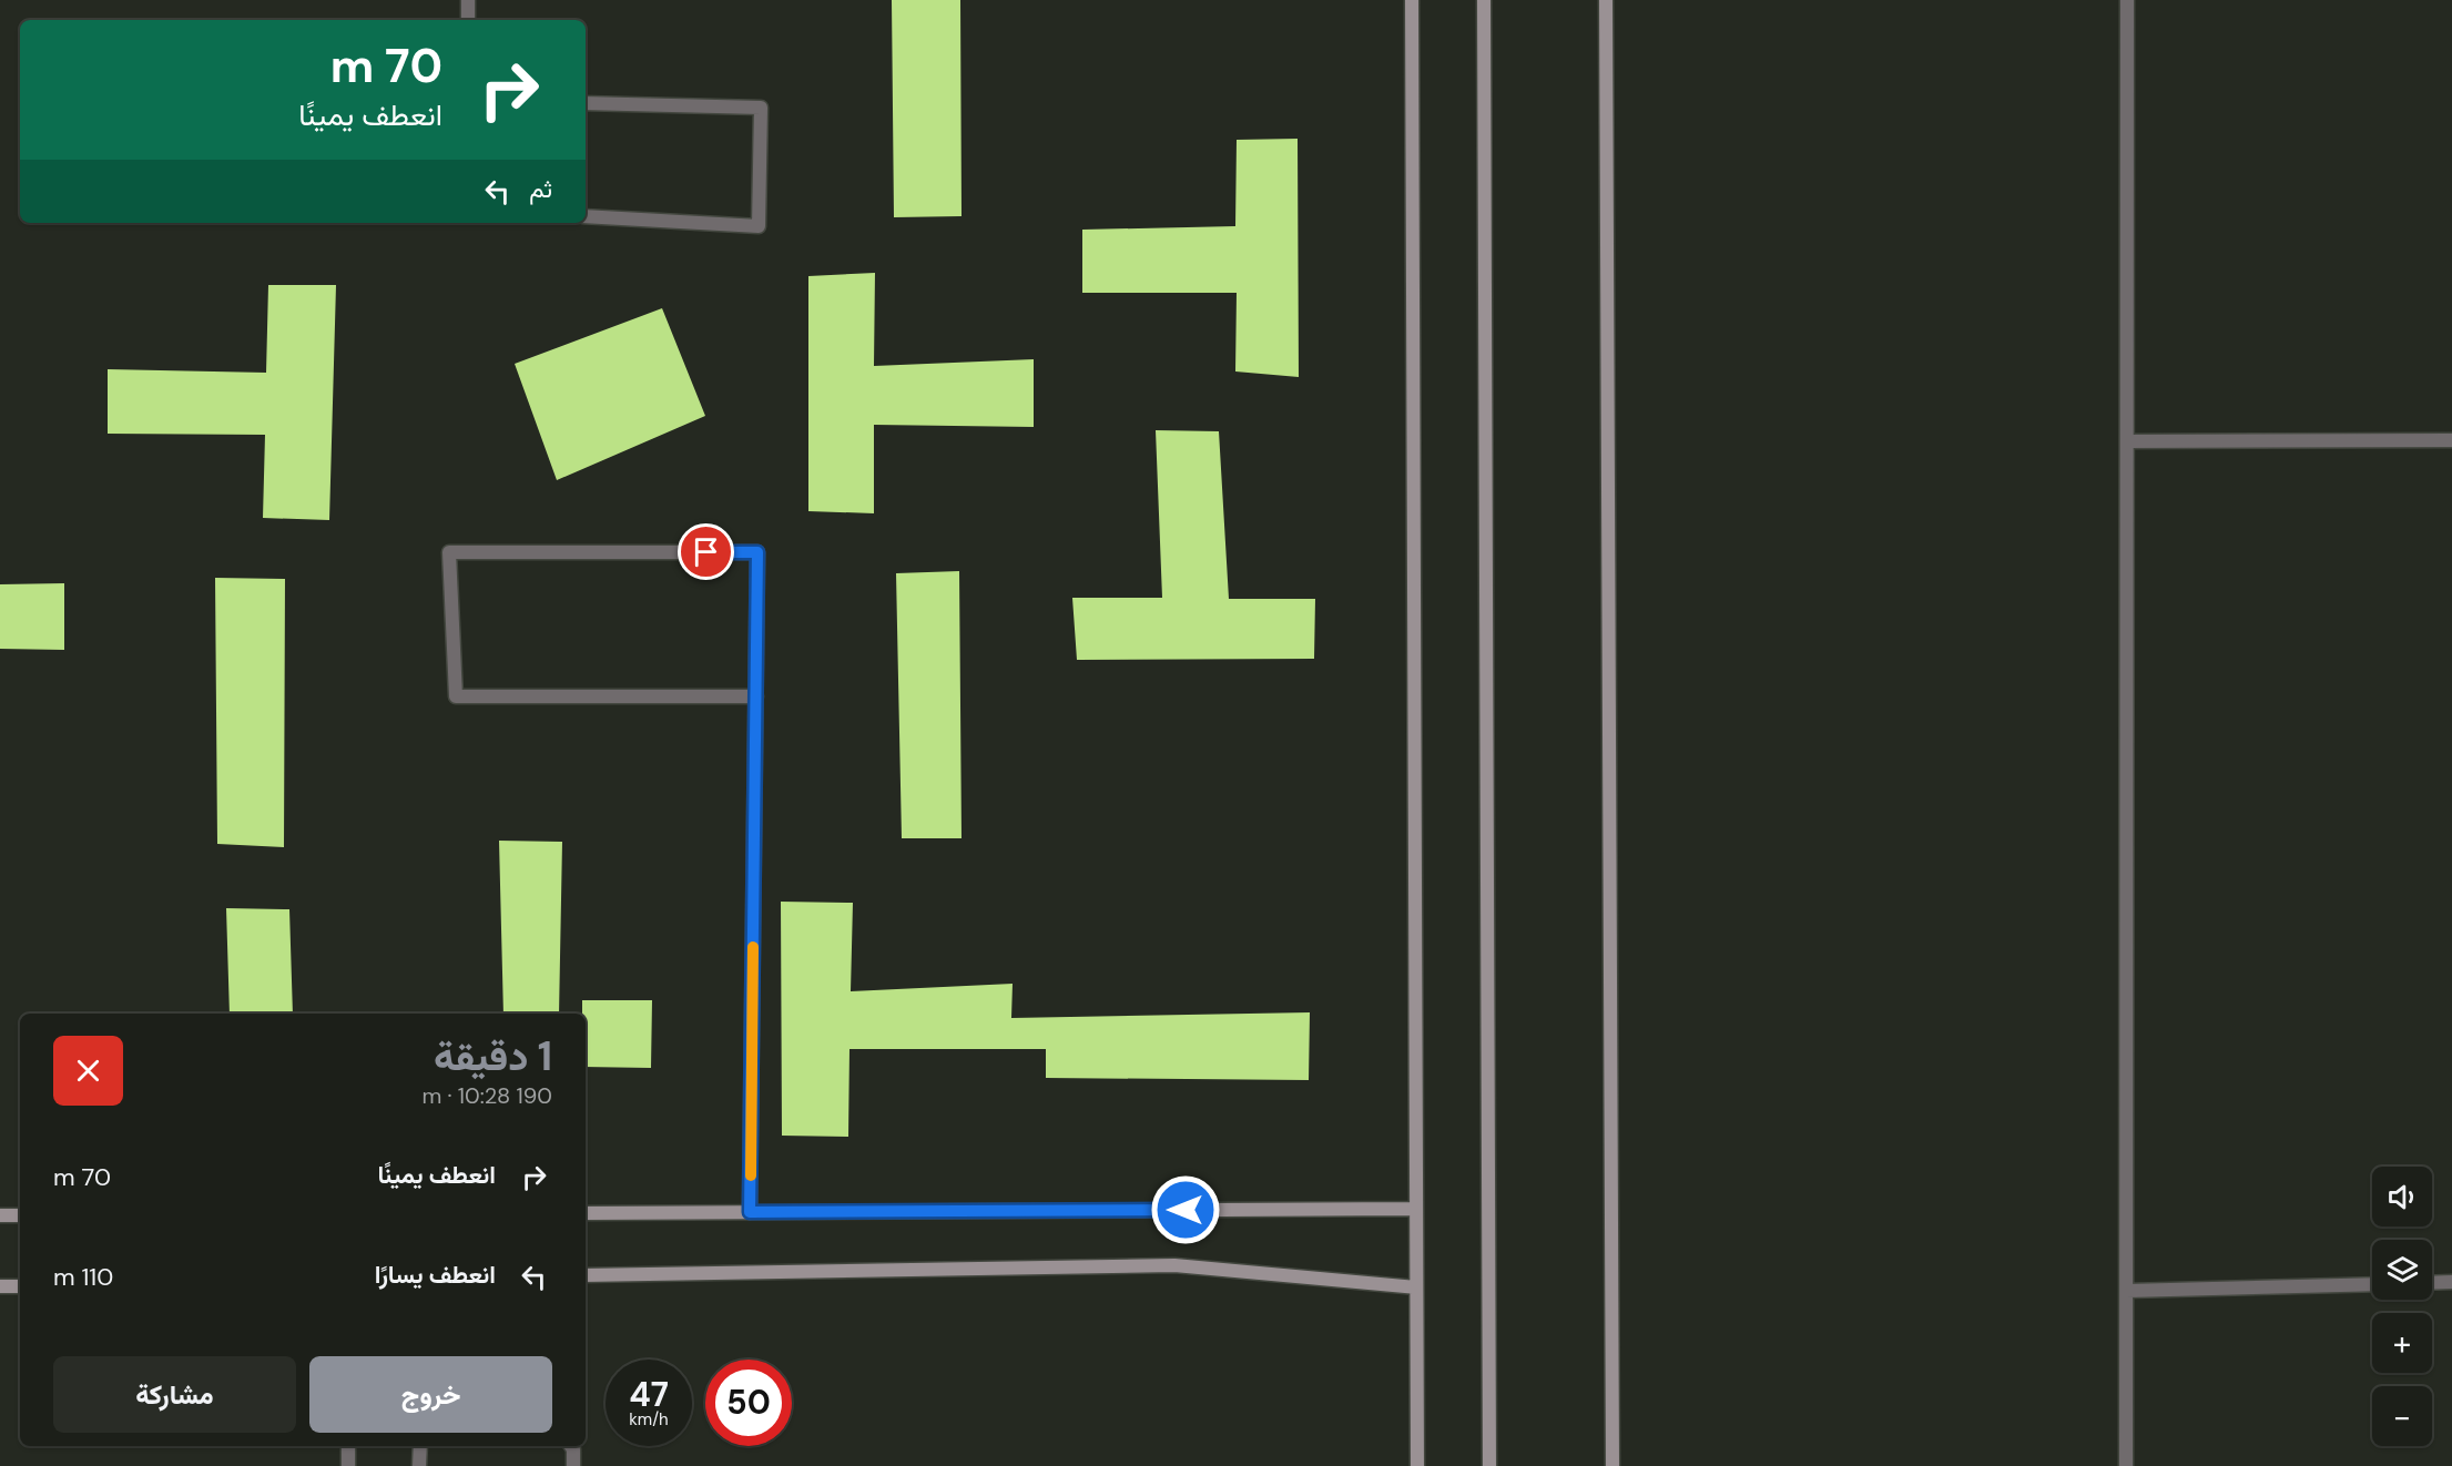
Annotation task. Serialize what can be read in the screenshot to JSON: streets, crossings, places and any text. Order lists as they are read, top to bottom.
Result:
{
  "page": {
    "turn": ["70 m", "انعطف يمينًا"],
    "then": "ثم",
    "heading": ["1 دقيقة", "190 m · 10:28"],
    "list": [
      {
        "name": "انعطف يمينًا",
        "value": "70 m"
      },
      {
        "name": "انعطف يسارًا",
        "value": "110 m"
      }
    ],
    "map_buttons": ["+", "−"],
    "buttons": ["خروج", "مشاركة"],
    "speed": "47 km/h",
    "limit": "50"
  }
}
